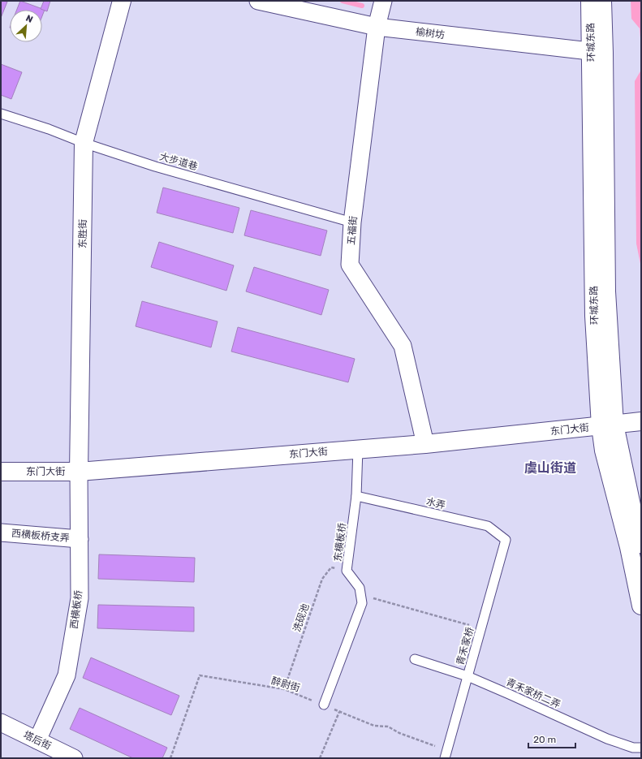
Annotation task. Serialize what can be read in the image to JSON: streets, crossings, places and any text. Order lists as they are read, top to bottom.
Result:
{
  "streets": {
    "street": [
      "榆树坊",
      "环城东路",
      "五福街",
      "东胜街",
      "东门大街",
      "西横板桥支弄",
      "西横板桥",
      "塔后街"
    ],
    "lane": [
      "大步道巷",
      "水弄",
      "东横板桥",
      "青禾家桥",
      "青禾家桥二弄"
    ],
    "path": ["洗砚池", "醉尉街"]
  },
  "crossings": [
    ["榆树坊", "环城东路"],
    ["榆树坊", "五福街"],
    ["环城东路", "东门大街"],
    ["大步道巷", "五福街"],
    ["大步道巷", "东胜街"],
    ["五福街", "东门大街"],
    ["东胜街", "东门大街"],
    ["东胜街", "西横板桥"],
    ["东门大街", "东横板桥"],
    ["东门大街", "西横板桥"],
    ["水弄", "东横板桥"],
    ["水弄", "青禾家桥"],
    ["西横板桥支弄", "西横板桥"],
    ["东横板桥", "洗砚池"],
    ["东横板桥", "醉尉街"],
    ["西横板桥", "塔后街"],
    ["洗砚池", "醉尉街"],
    ["青禾家桥", "醉尉街"],
    ["青禾家桥", "青禾家桥二弄"]
  ],
  "districts": ["虞山街道"],
  "scale_bar": "20 m",
  "north": "top right"
}
